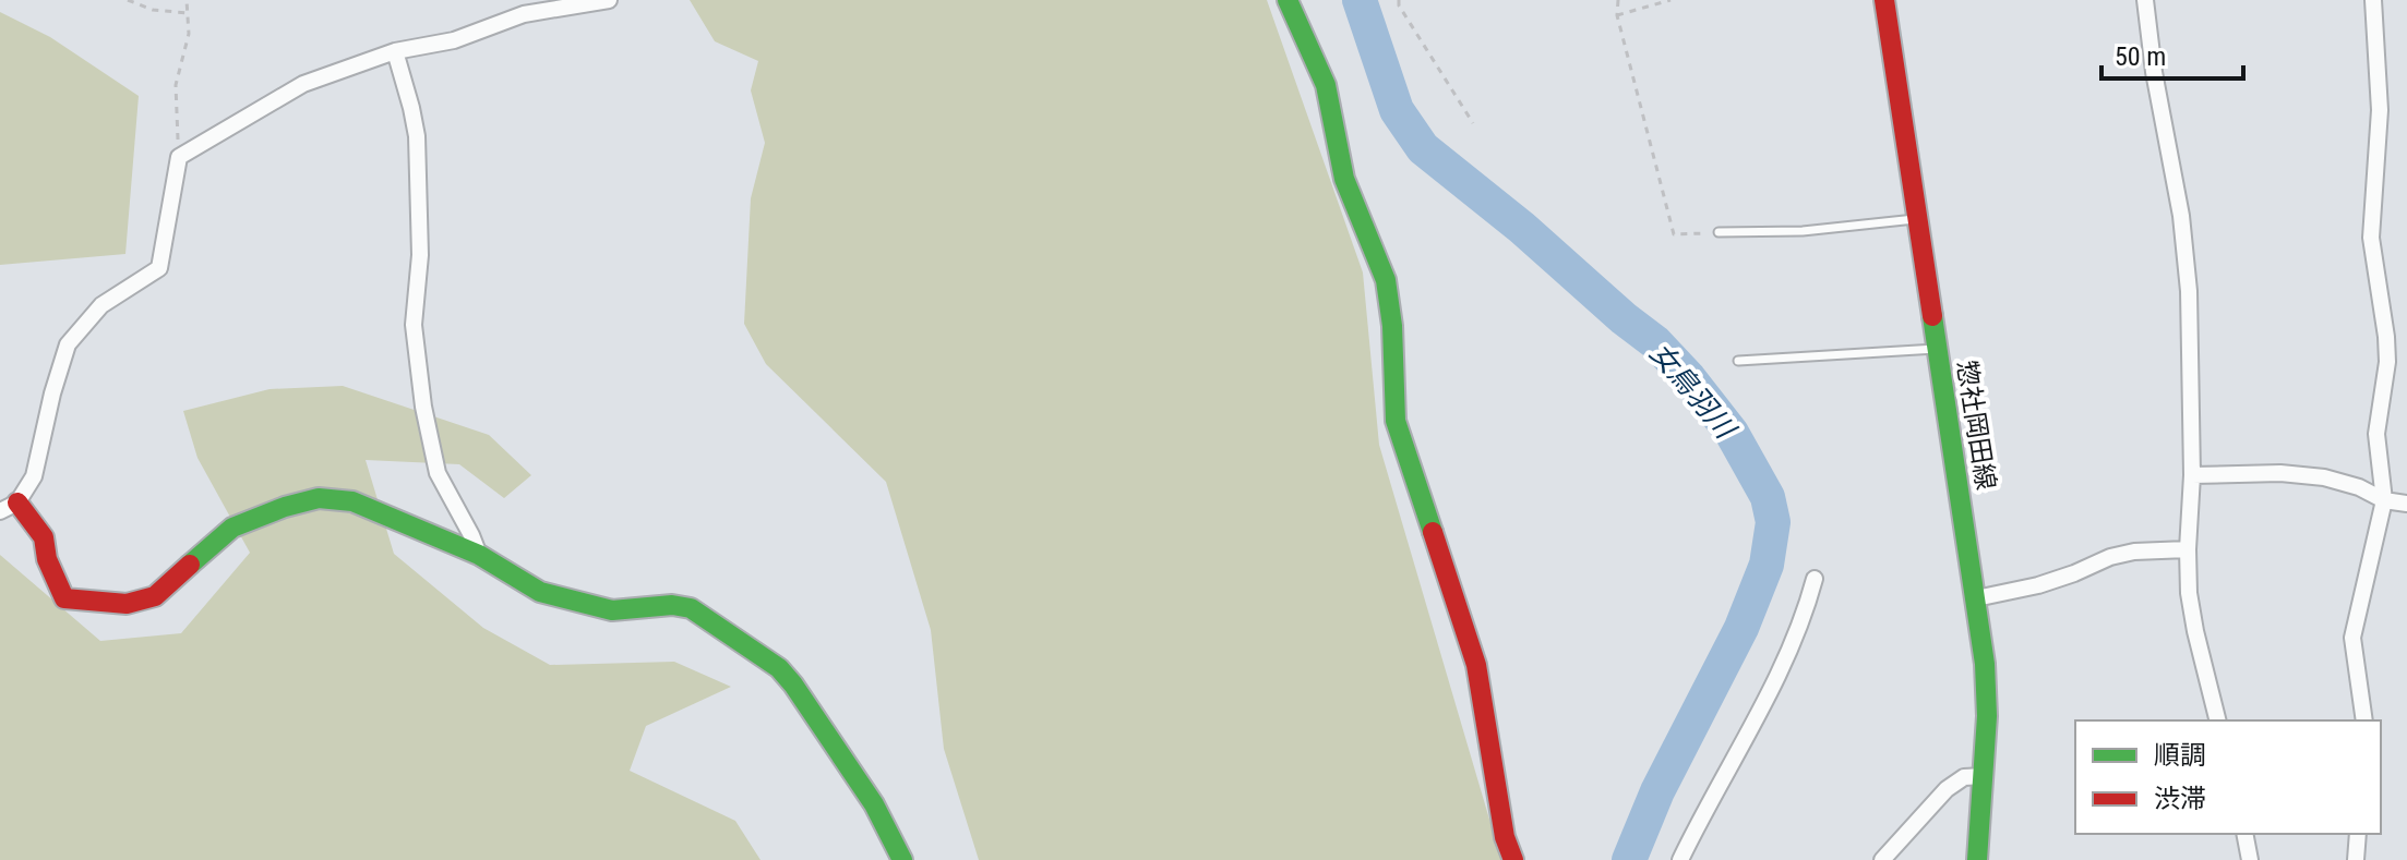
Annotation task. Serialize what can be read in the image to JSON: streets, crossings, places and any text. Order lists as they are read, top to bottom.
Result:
{
  "streets": {
    "street": ["惣社岡田線"]
  },
  "water": ["女鳥羽川"],
  "legend": ["順調", "渋滞"],
  "scale_bar": "50 m"
}
